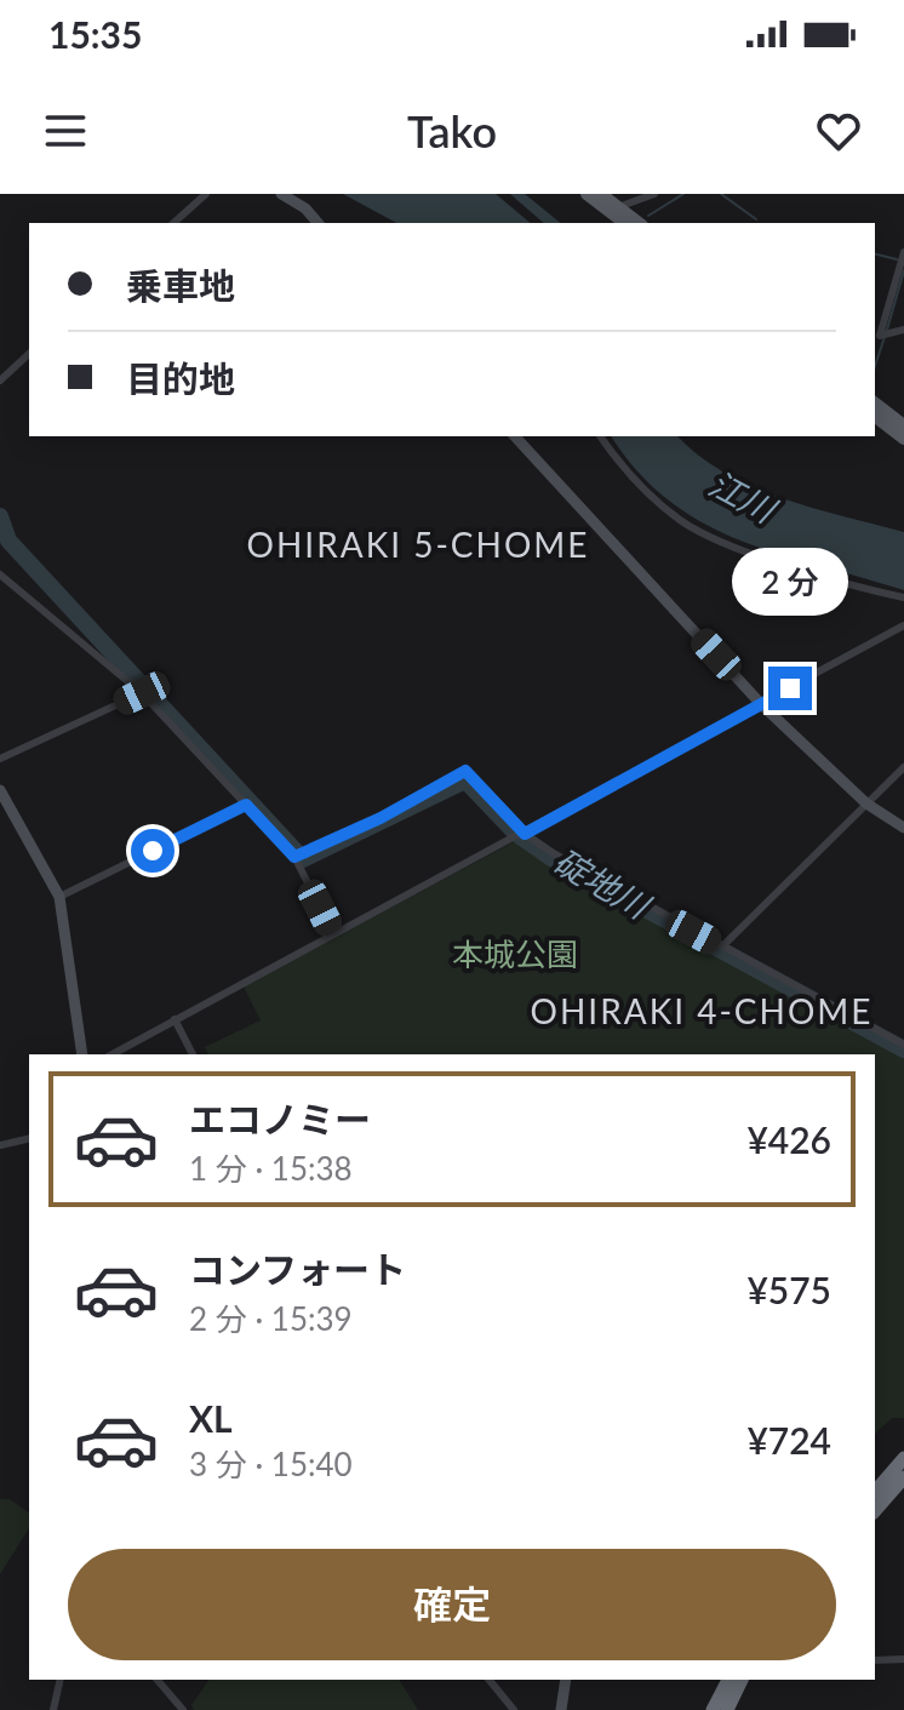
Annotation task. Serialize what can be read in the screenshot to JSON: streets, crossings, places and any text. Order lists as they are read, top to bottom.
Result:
{
  "districts": ["OHIRAKI 5-CHOME", "OHIRAKI 4-CHOME"],
  "water": ["江川", "碇地川"],
  "parks": ["本城公園"],
  "page": {
    "status": "15:35",
    "header": "Tako",
    "banner": ["乗車地", "目的地"],
    "bubble": "2 分",
    "list": [
      {
        "name": "エコノミー",
        "note": "1 分 · 15:38",
        "value": "¥426"
      },
      {
        "name": "コンフォート",
        "note": "2 分 · 15:39",
        "value": "¥575"
      },
      {
        "name": "XL",
        "note": "3 分 · 15:40",
        "value": "¥724"
      }
    ],
    "buttons": "確定"
  }
}
